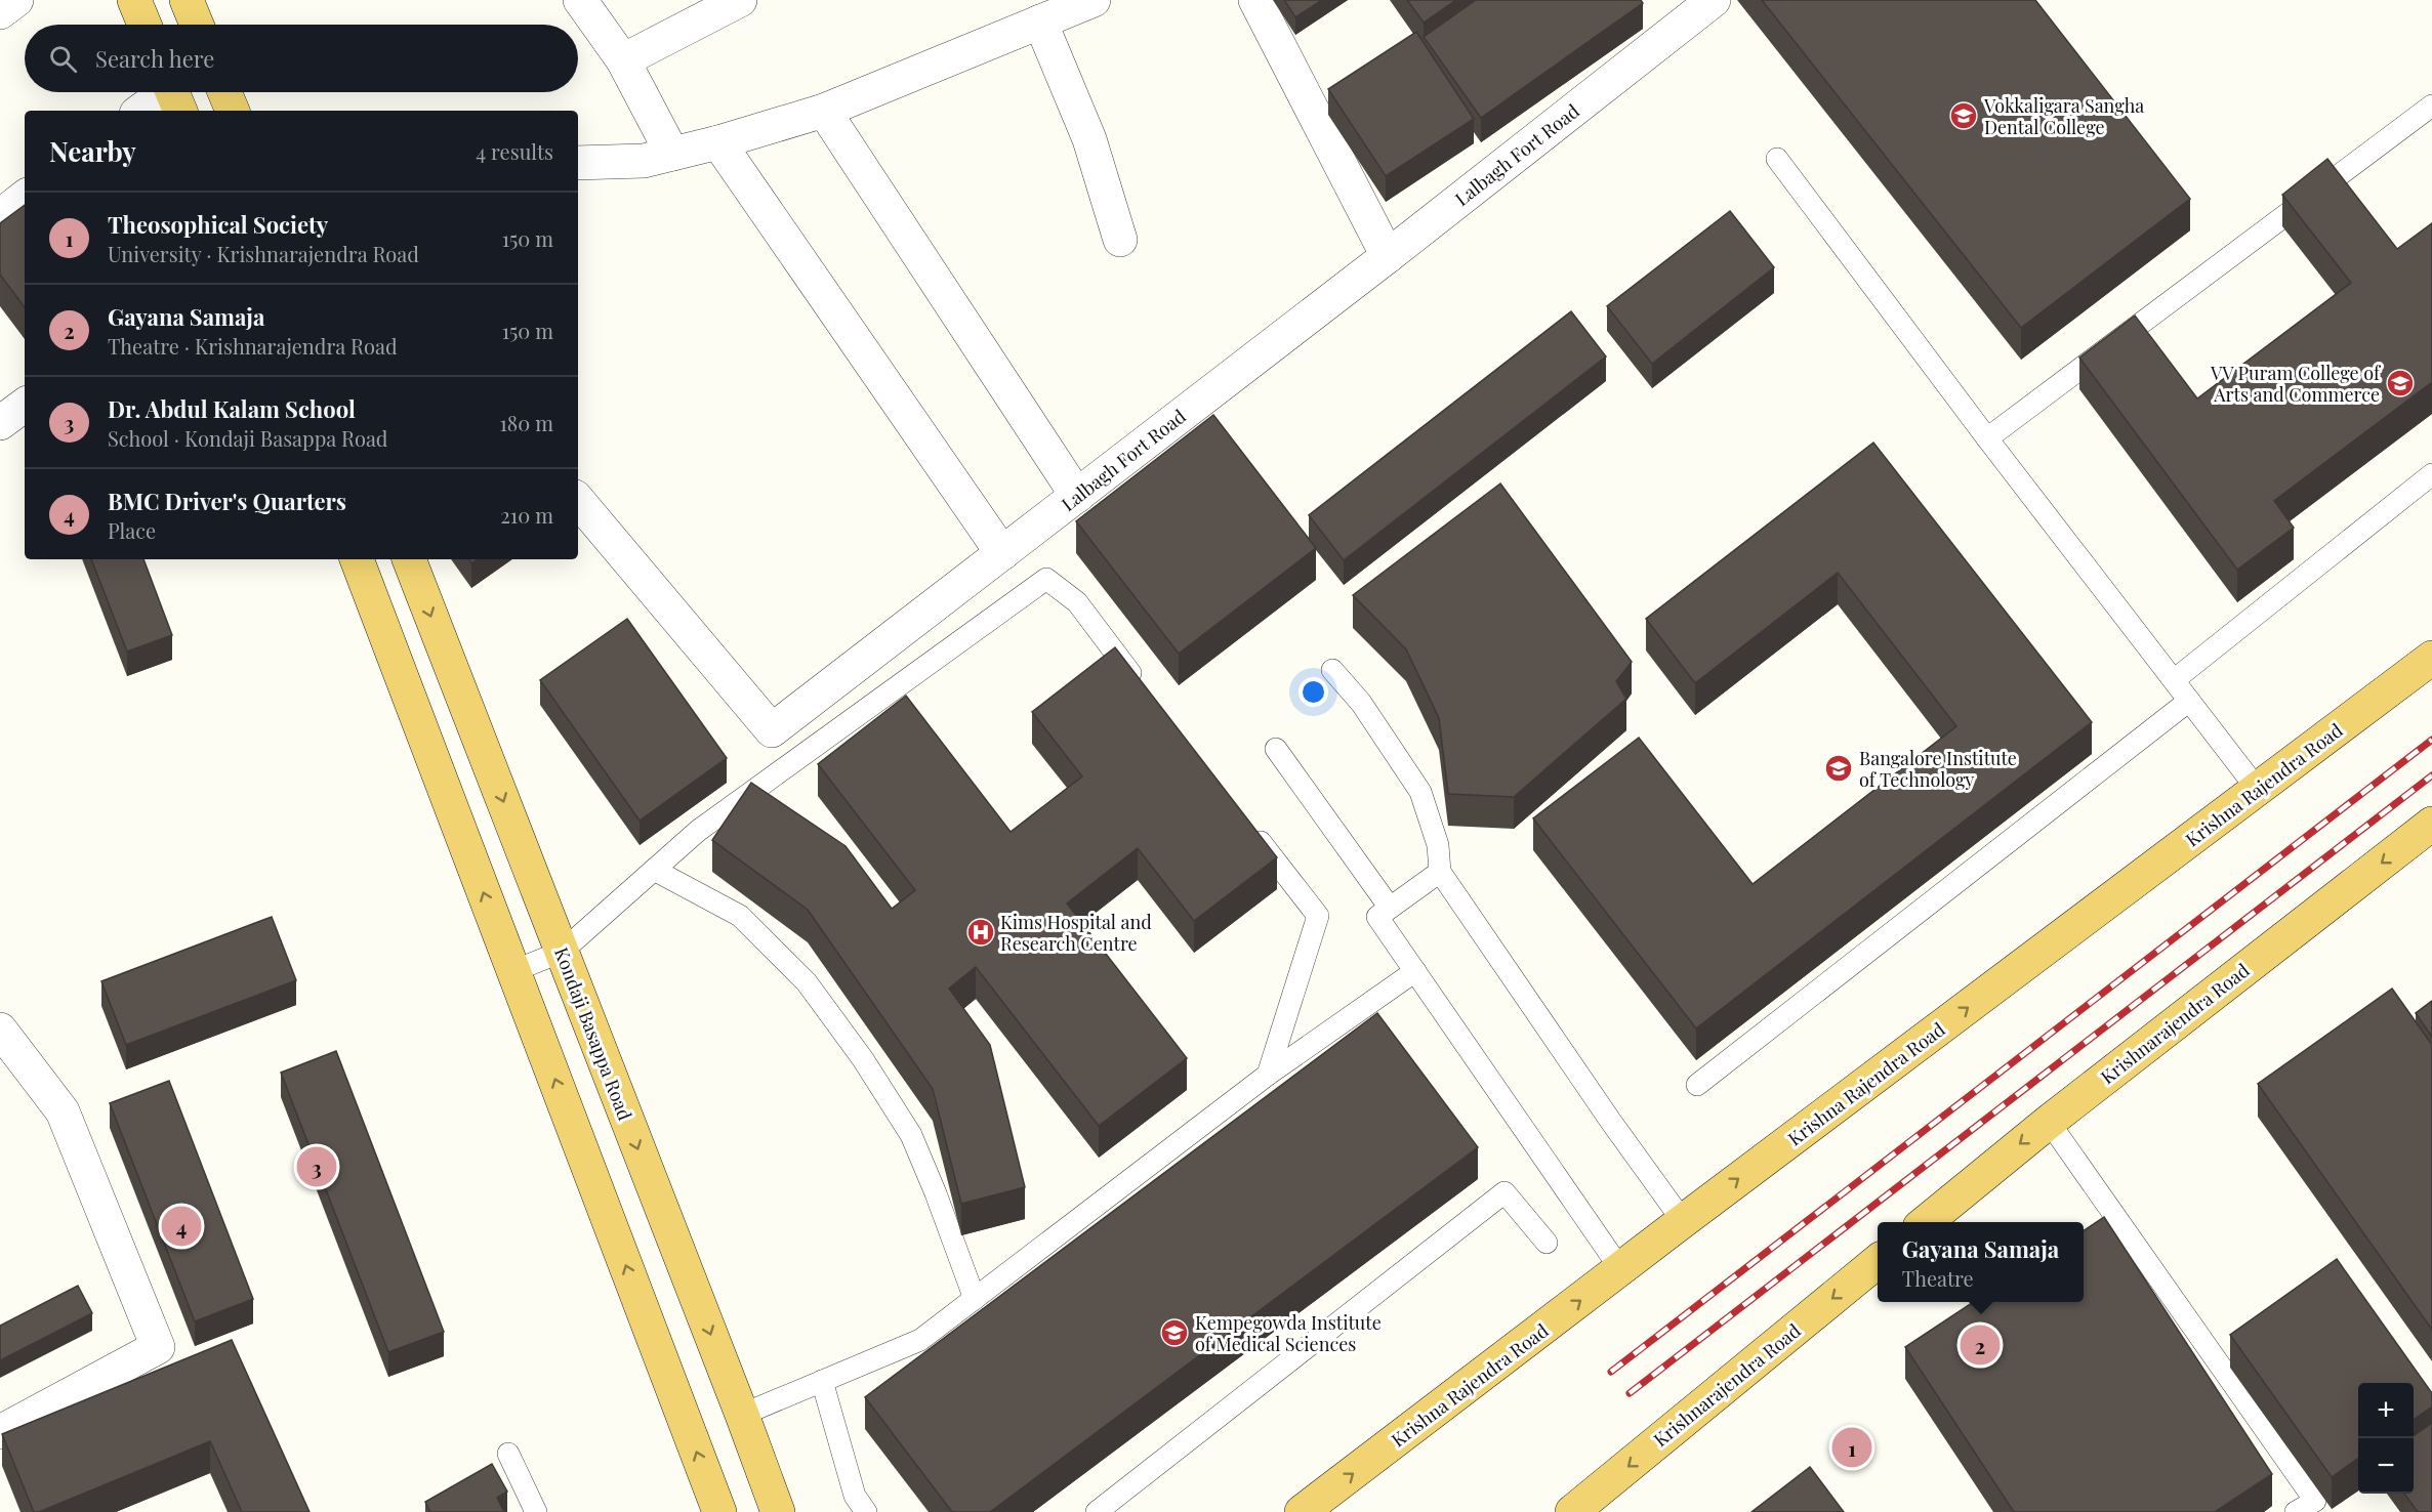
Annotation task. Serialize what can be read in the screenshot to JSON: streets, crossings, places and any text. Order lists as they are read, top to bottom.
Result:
{
  "streets": {
    "main road": ["Krishna Rajendra Road", "Krishnarajendra Road", "Kondaji Basappa Road"],
    "street": ["Lalbagh Fort Road"]
  },
  "one_way": ["Krishna Rajendra Road", "Krishnarajendra Road"],
  "places": {
    "school or university": [
      "Vokkaligara Sangha Dental College",
      "VV Puram College of Arts and Commerce",
      "Bangalore Institute of Technology",
      "Kempegowda Institute of Medical Sciences"
    ],
    "hospital": ["Kims Hospital and Research Centre"]
  },
  "page": {
    "search": "Search here",
    "heading": ["Nearby", "4 results"],
    "list": [
      {
        "mark": "1",
        "name": "Theosophical Society",
        "note": "University · Krishnarajendra Road",
        "value": "150 m"
      },
      {
        "mark": "2",
        "name": "Gayana Samaja",
        "note": "Theatre · Krishnarajendra Road",
        "value": "150 m"
      },
      {
        "mark": "3",
        "name": "Dr. Abdul Kalam School",
        "note": "School · Kondaji Basappa Road",
        "value": "180 m"
      },
      {
        "mark": "4",
        "name": "BMC Driver's Quarters",
        "note": "Place",
        "value": "210 m"
      }
    ],
    "pins": [
      "3",
      "4",
      "2",
      "1"
    ],
    "popup": ["Gayana Samaja", "Theatre"],
    "map_buttons": ["+", "−"]
  }
}
